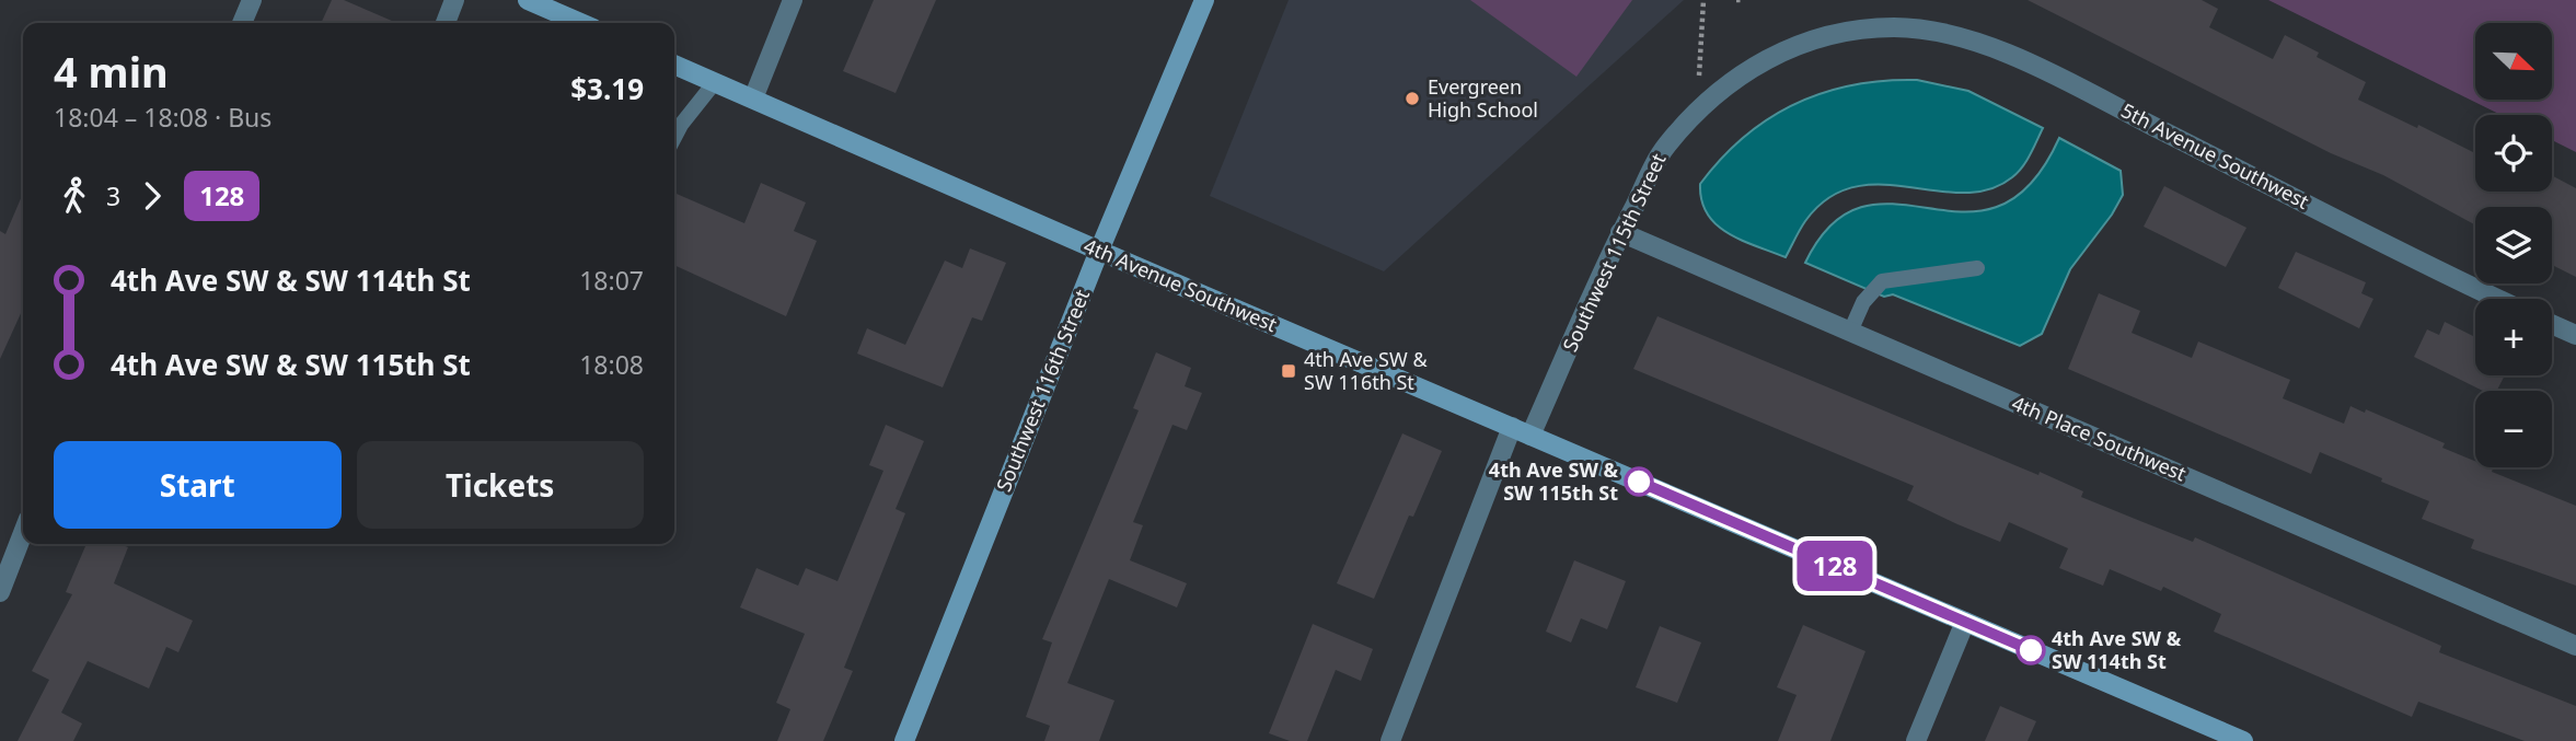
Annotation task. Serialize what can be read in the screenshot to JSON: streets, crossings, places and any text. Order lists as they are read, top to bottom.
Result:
{
  "streets": {
    "street": [
      "5th Avenue Southwest",
      "Southwest 115th Street",
      "4th Avenue Southwest",
      "Southwest 116th Street",
      "4th Place Southwest"
    ]
  },
  "crossings": [
    ["5th Avenue Southwest", "Southwest 115th Street"],
    ["Southwest 115th Street", "4th Avenue Southwest"],
    ["Southwest 115th Street", "4th Place Southwest"],
    ["4th Avenue Southwest", "Southwest 116th Street"]
  ],
  "places": {
    "other": ["Evergreen High School", "4th Ave SW & SW 115th St", "4th Ave SW & SW 114th St"],
    "transit": ["4th Ave SW & SW 116th St"]
  },
  "lines": ["bus line 128"],
  "north": "bottom right",
  "page": {
    "on_map": "128",
    "map_buttons": ["+", "−"],
    "heading": ["4 min", "18:04 – 18:08 · Bus", "$3.19"],
    "legs": ["3", "128"],
    "list": [
      {
        "name": "4th Ave SW & SW 114th St",
        "value": "18:07"
      },
      {
        "name": "4th Ave SW & SW 115th St",
        "value": "18:08"
      }
    ],
    "buttons": ["Start", "Tickets"]
  }
}
